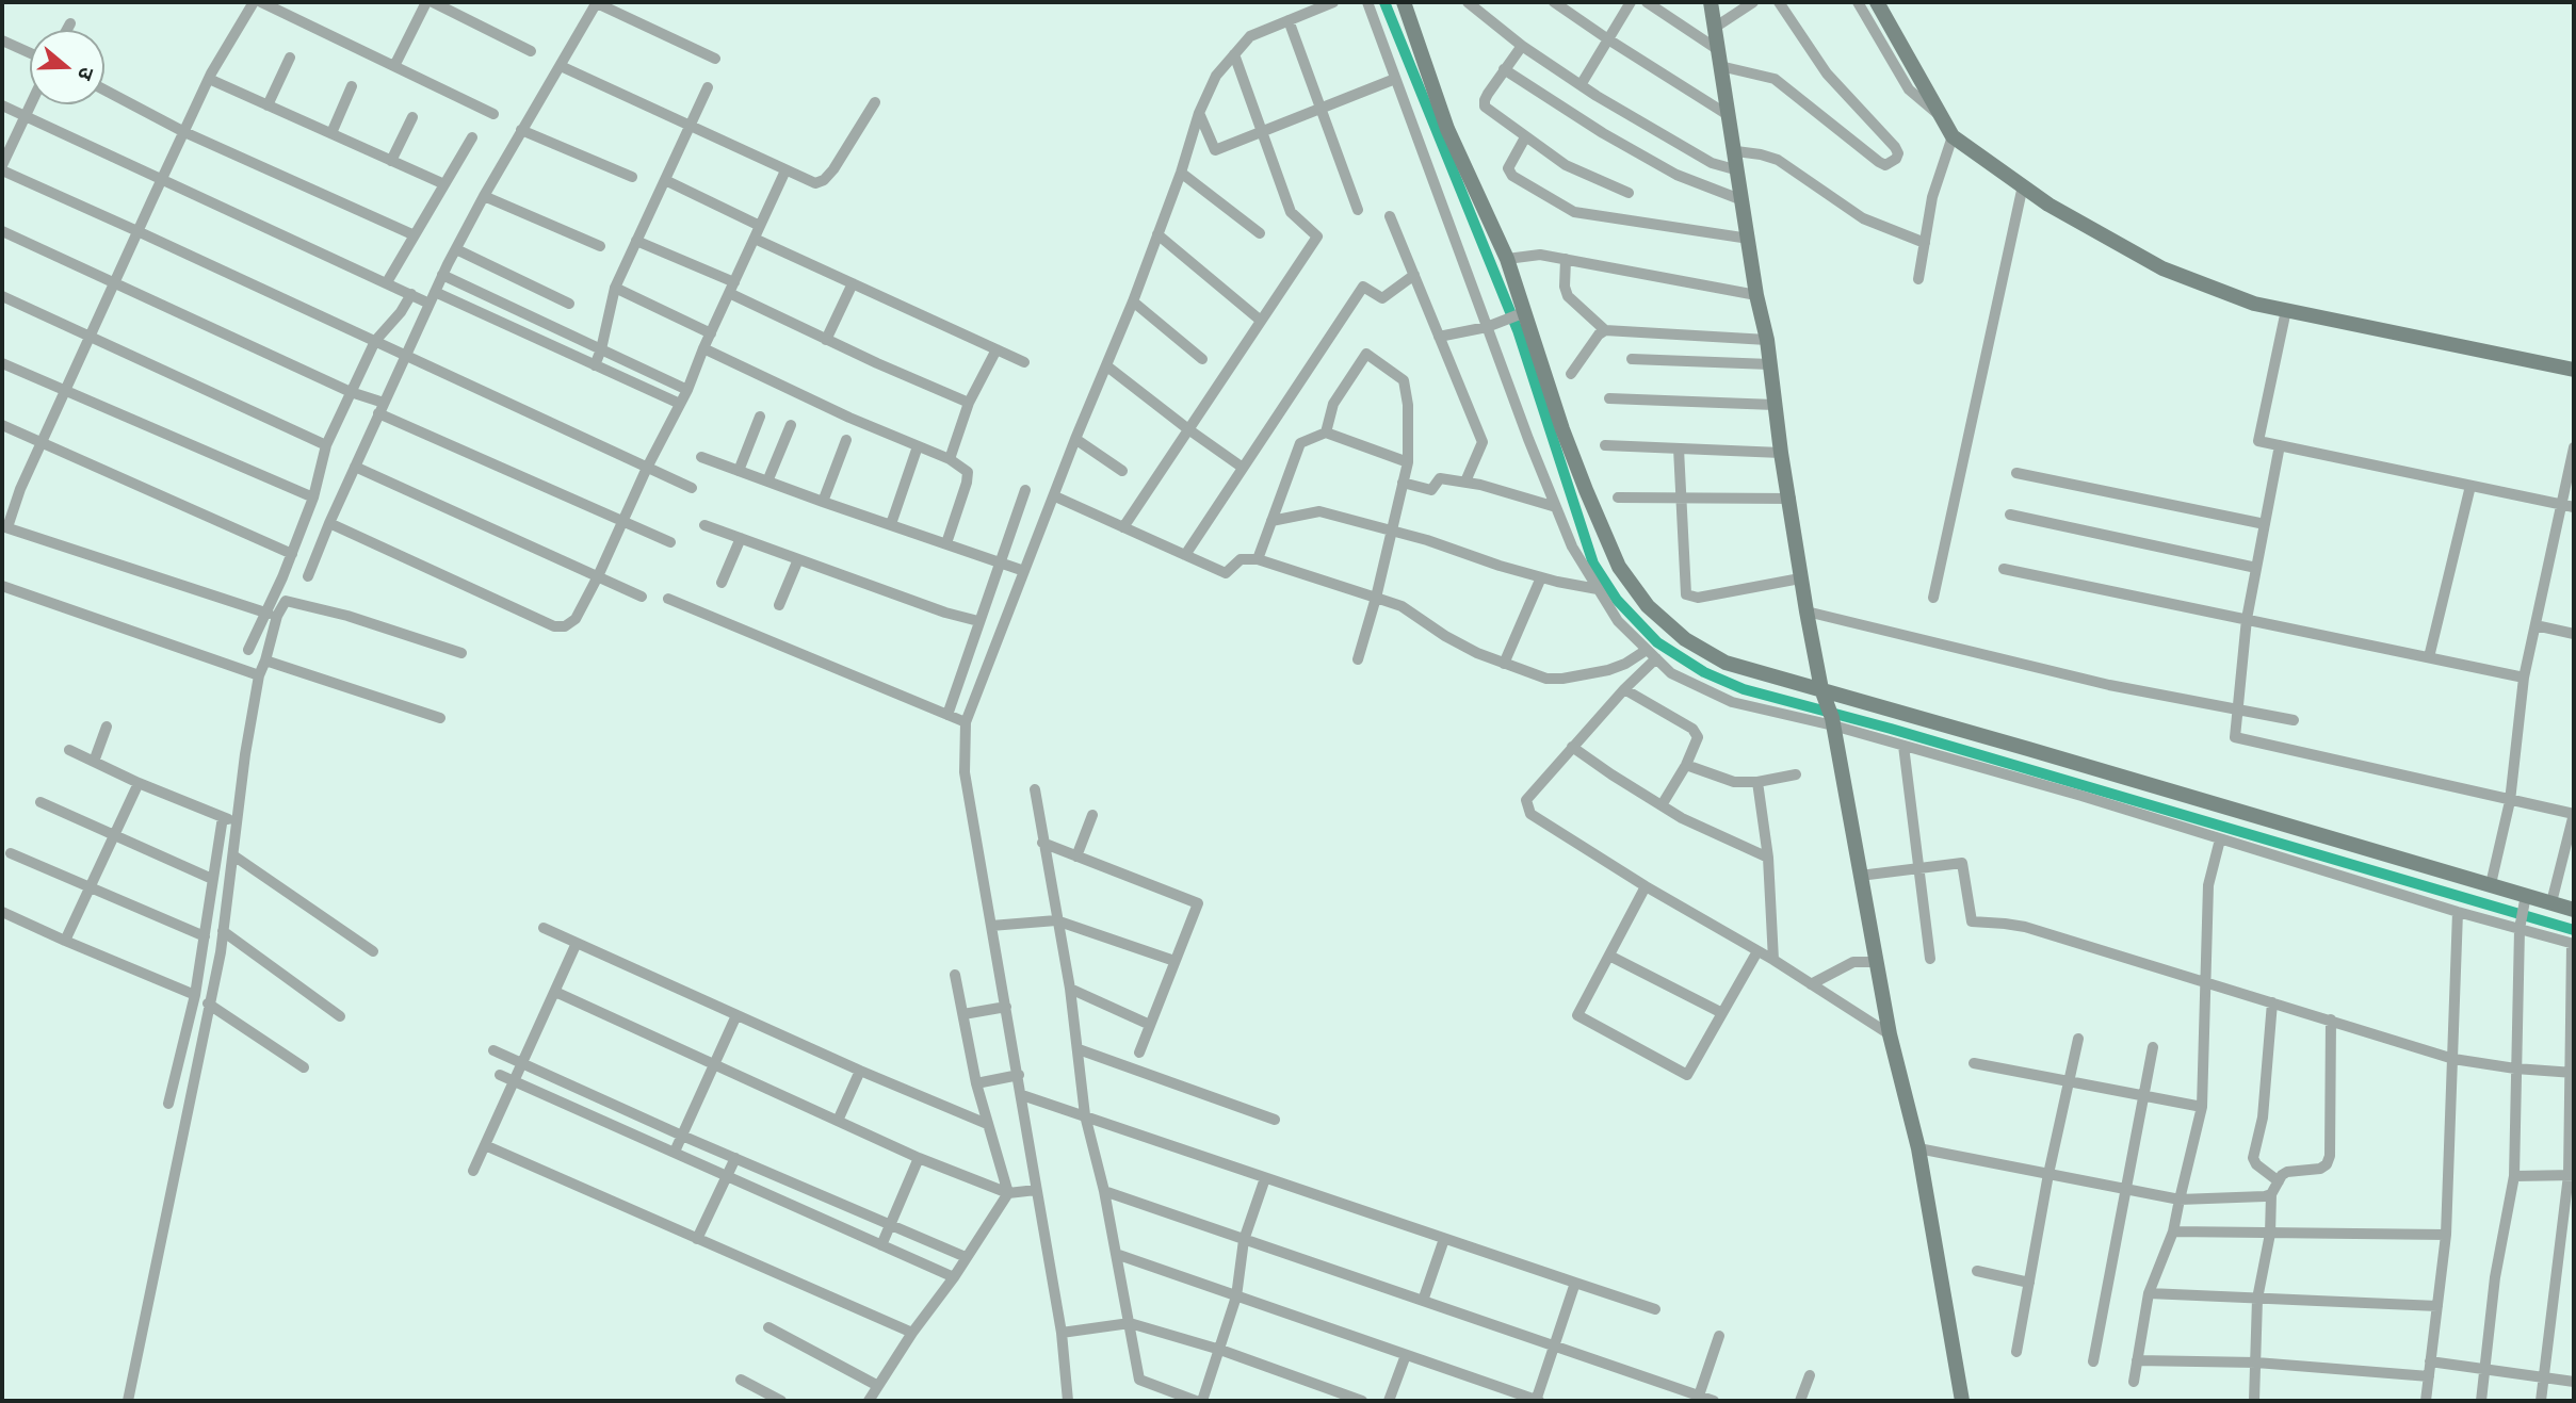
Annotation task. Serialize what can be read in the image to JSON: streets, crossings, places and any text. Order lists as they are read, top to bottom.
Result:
{
  "north": "right"
}
